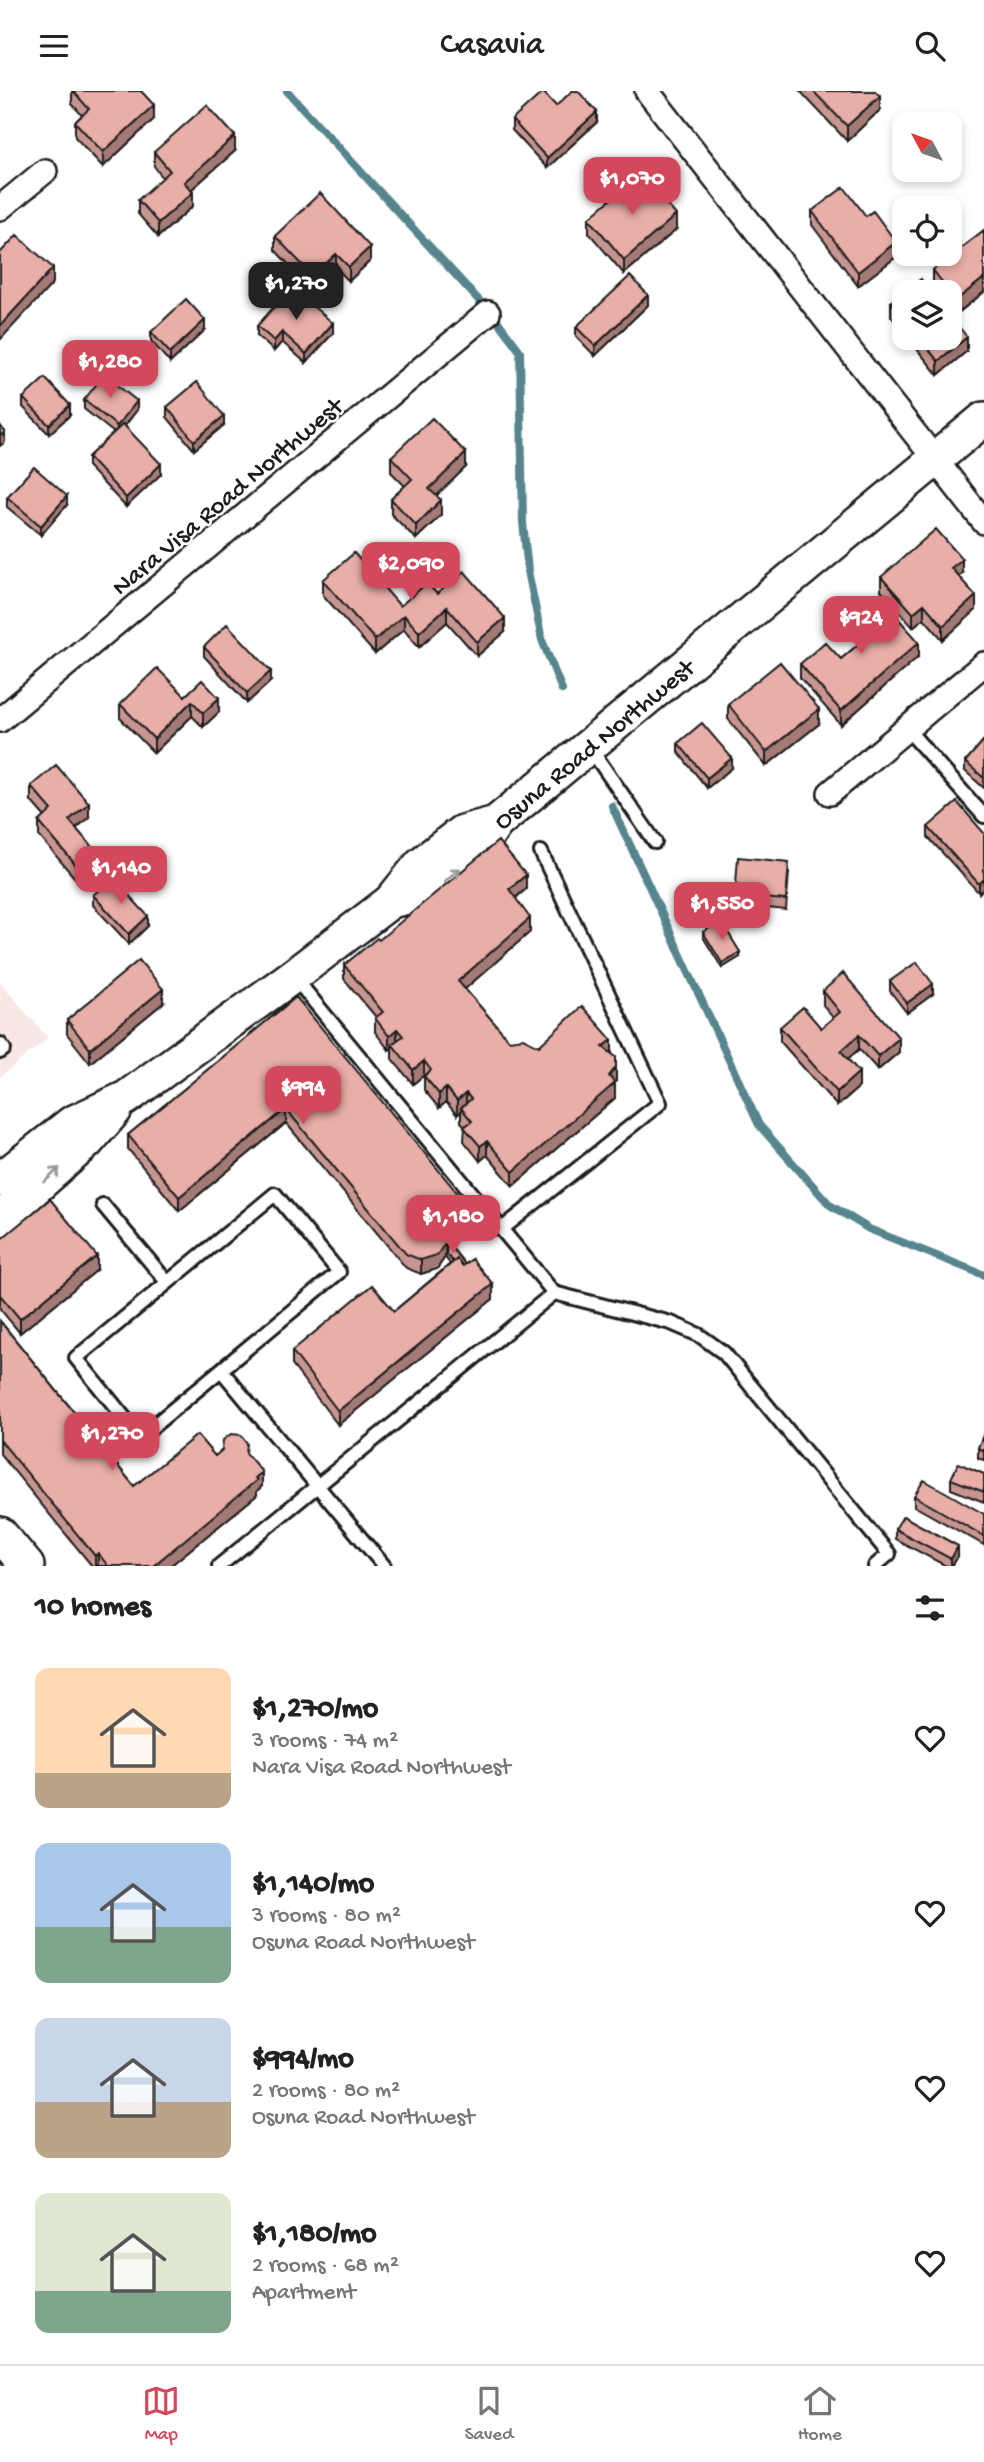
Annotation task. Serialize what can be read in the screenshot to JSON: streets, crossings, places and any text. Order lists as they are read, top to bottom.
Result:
{
  "streets": {
    "main road": ["Osuna Road Northwest"],
    "street": ["Nara Visa Road Northwest"]
  },
  "north": "top left",
  "page": {
    "header": "Casavia",
    "price": [
      "$1,070",
      "$1,270",
      "$1,280",
      "$2,090",
      "$924",
      "$1,140",
      "$1,550",
      "$994",
      "$1,180",
      "$1,270"
    ],
    "heading": "10 homes",
    "list": [
      {
        "name": "$1,270/mo",
        "note": "3 rooms · 74 m² · Nara Visa Road Northwest"
      },
      {
        "name": "$1,140/mo",
        "note": "3 rooms · 80 m² · Osuna Road Northwest"
      },
      {
        "name": "$994/mo",
        "note": "2 rooms · 80 m² · Osuna Road Northwest"
      },
      {
        "name": "$1,180/mo",
        "note": "2 rooms · 68 m² · Apartment"
      }
    ],
    "tabs": ["Map", "Saved", "Home"]
  }
}
